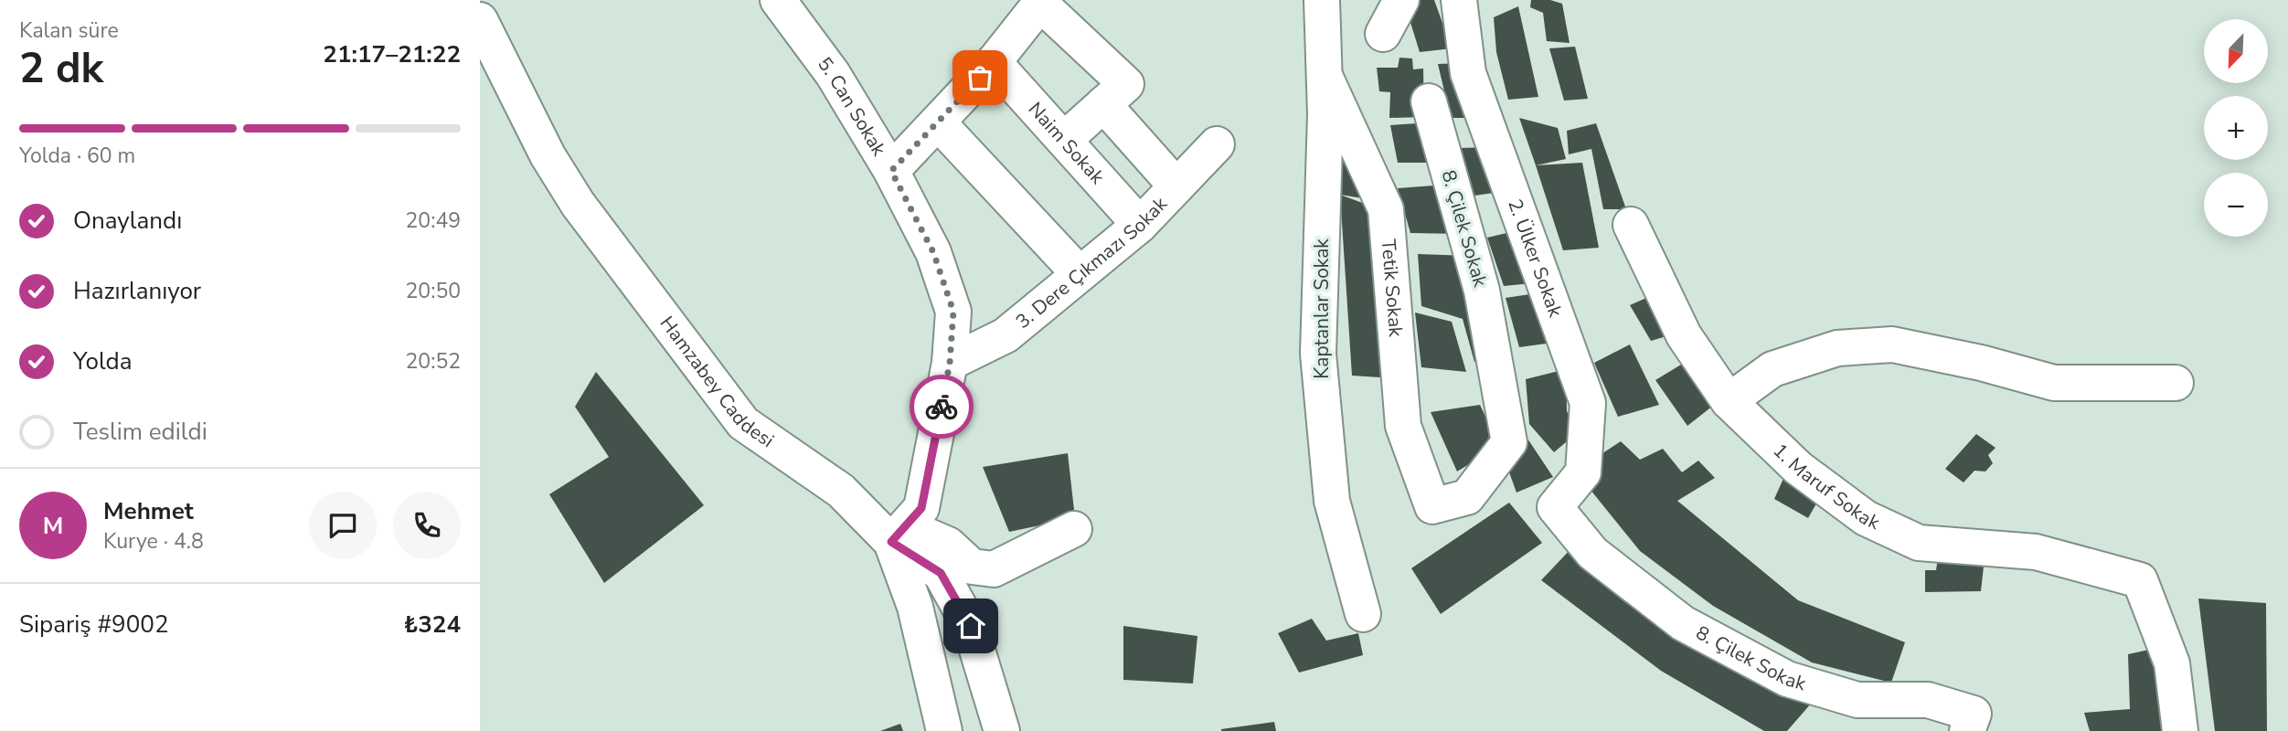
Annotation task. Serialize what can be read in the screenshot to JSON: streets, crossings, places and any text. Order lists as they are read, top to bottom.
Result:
{
  "streets": {
    "street": [
      "5. Can Sokak",
      "Naim Sokak",
      "8. Çilek Sokak",
      "2. Ülker Sokak",
      "3. Dere Çıkmazı Sokak",
      "Tetik Sokak",
      "Kaptanlar Sokak",
      "Hamzabey Caddesi",
      "1. Maruf Sokak"
    ]
  },
  "crossings": [
    ["5. Can Sokak", "3. Dere Çıkmazı Sokak"],
    ["5. Can Sokak", "Hamzabey Caddesi"],
    ["Naim Sokak", "3. Dere Çıkmazı Sokak"],
    ["8. Çilek Sokak", "2. Ülker Sokak"],
    ["8. Çilek Sokak", "Tetik Sokak"],
    ["Tetik Sokak", "Kaptanlar Sokak"]
  ],
  "north": "bottom left",
  "page": {
    "heading": ["2 dk", "Kalan süre", "21:17–21:22"],
    "panel": [
      "Mehmet",
      "Kurye · 4.8",
      "Sipariş #9002",
      "₺324"
    ],
    "map_buttons": ["+", "−"],
    "bar": "Yolda · 60 m",
    "list": [
      ["Onaylandı", "20:49"],
      ["Hazırlanıyor", "20:50"],
      ["Yolda", "20:52"],
      "Teslim edildi"
    ],
    "round": "M"
  }
}
